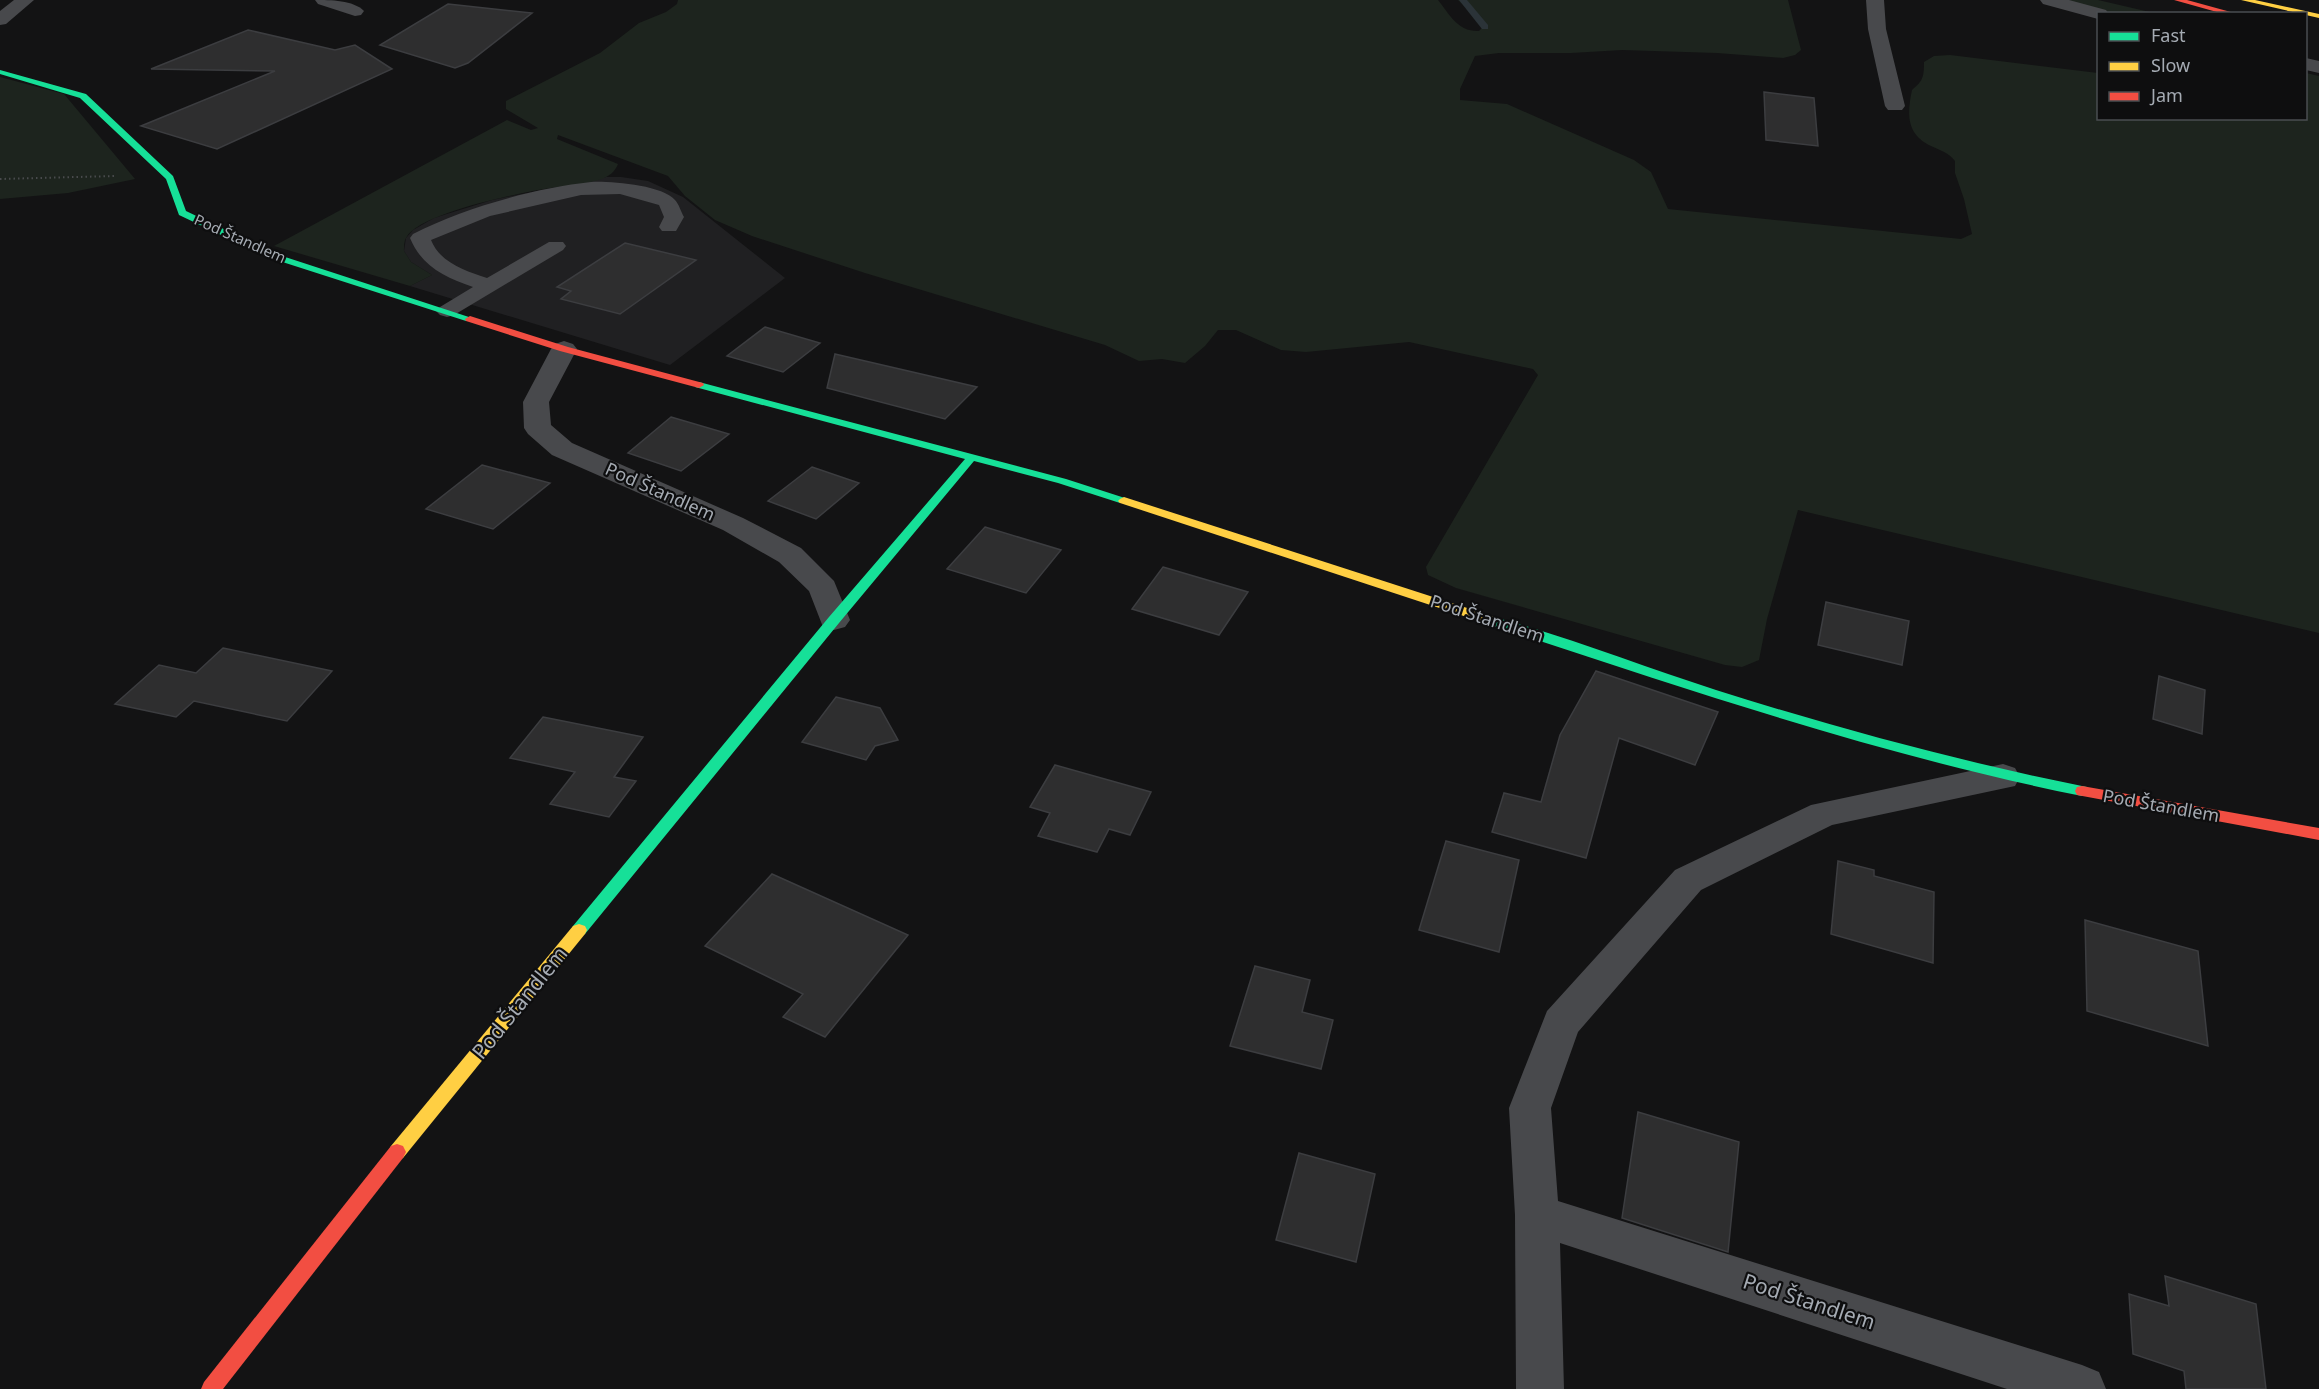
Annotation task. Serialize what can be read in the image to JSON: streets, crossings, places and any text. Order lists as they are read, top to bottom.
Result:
{
  "streets": {
    "main road": ["Pod Štandlem"]
  },
  "legend": ["Fast", "Slow", "Jam"]
}
